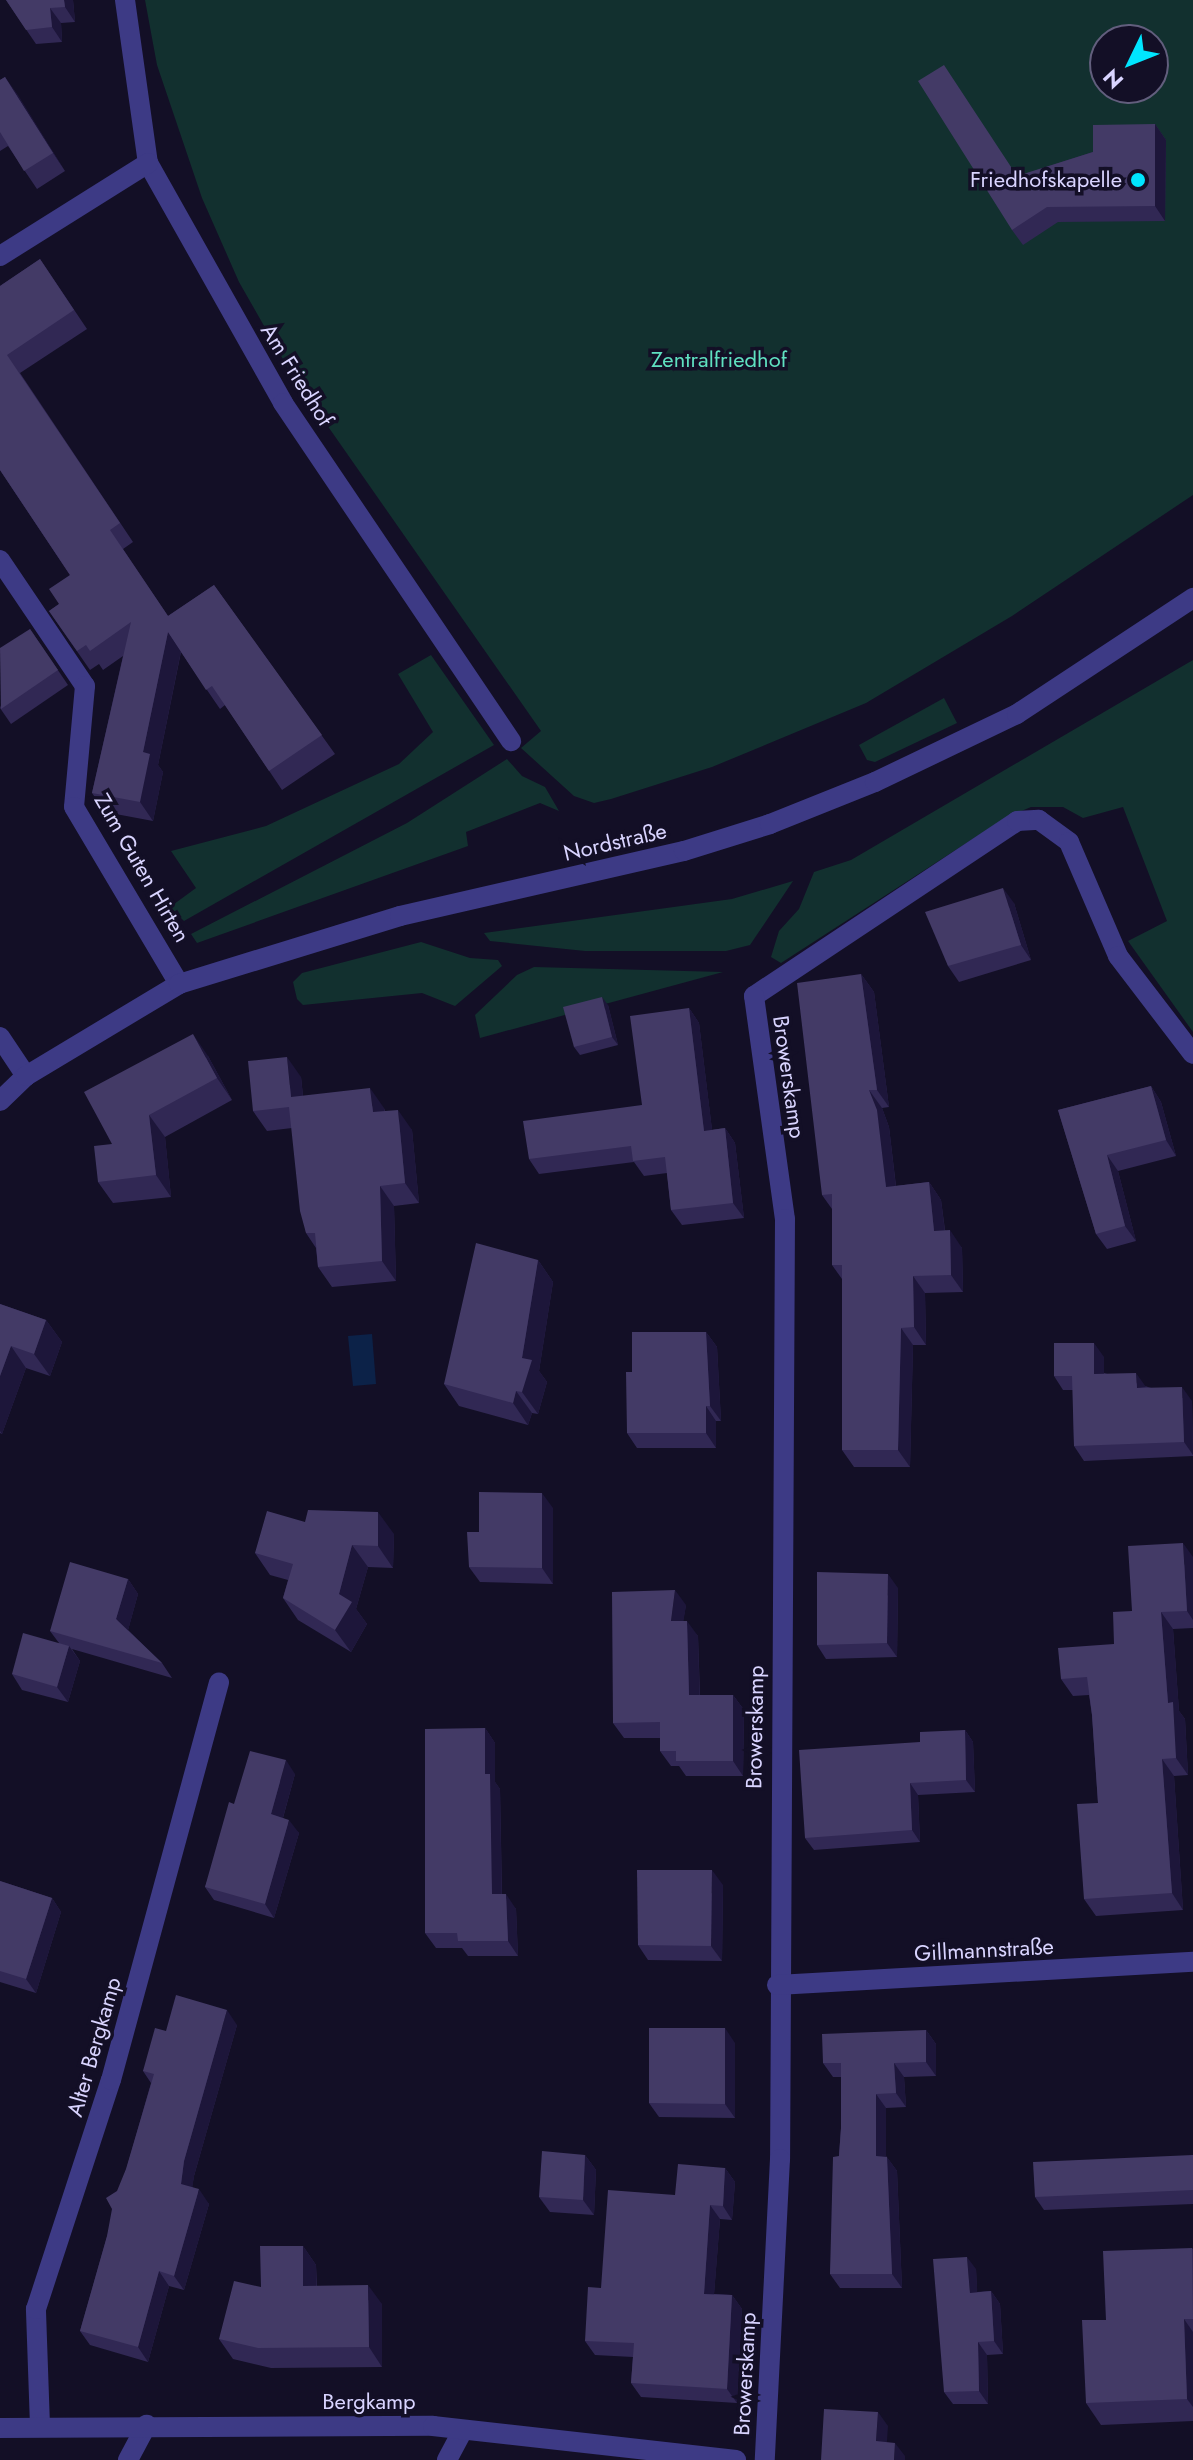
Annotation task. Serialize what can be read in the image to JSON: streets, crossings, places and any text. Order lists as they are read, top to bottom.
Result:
{
  "streets": {
    "street": [
      "Am Friedhof",
      "Nordstraße",
      "Zum Guten Hirten",
      "Browerskamp",
      "Gillmannstraße",
      "Alter Bergkamp",
      "Bergkamp"
    ]
  },
  "crossings": [
    ["Nordstraße", "Zum Guten Hirten"],
    ["Browerskamp", "Gillmannstraße"],
    ["Alter Bergkamp", "Bergkamp"]
  ],
  "parks": ["Zentralfriedhof"],
  "places": ["Friedhofskapelle"],
  "north": "bottom left"
}
